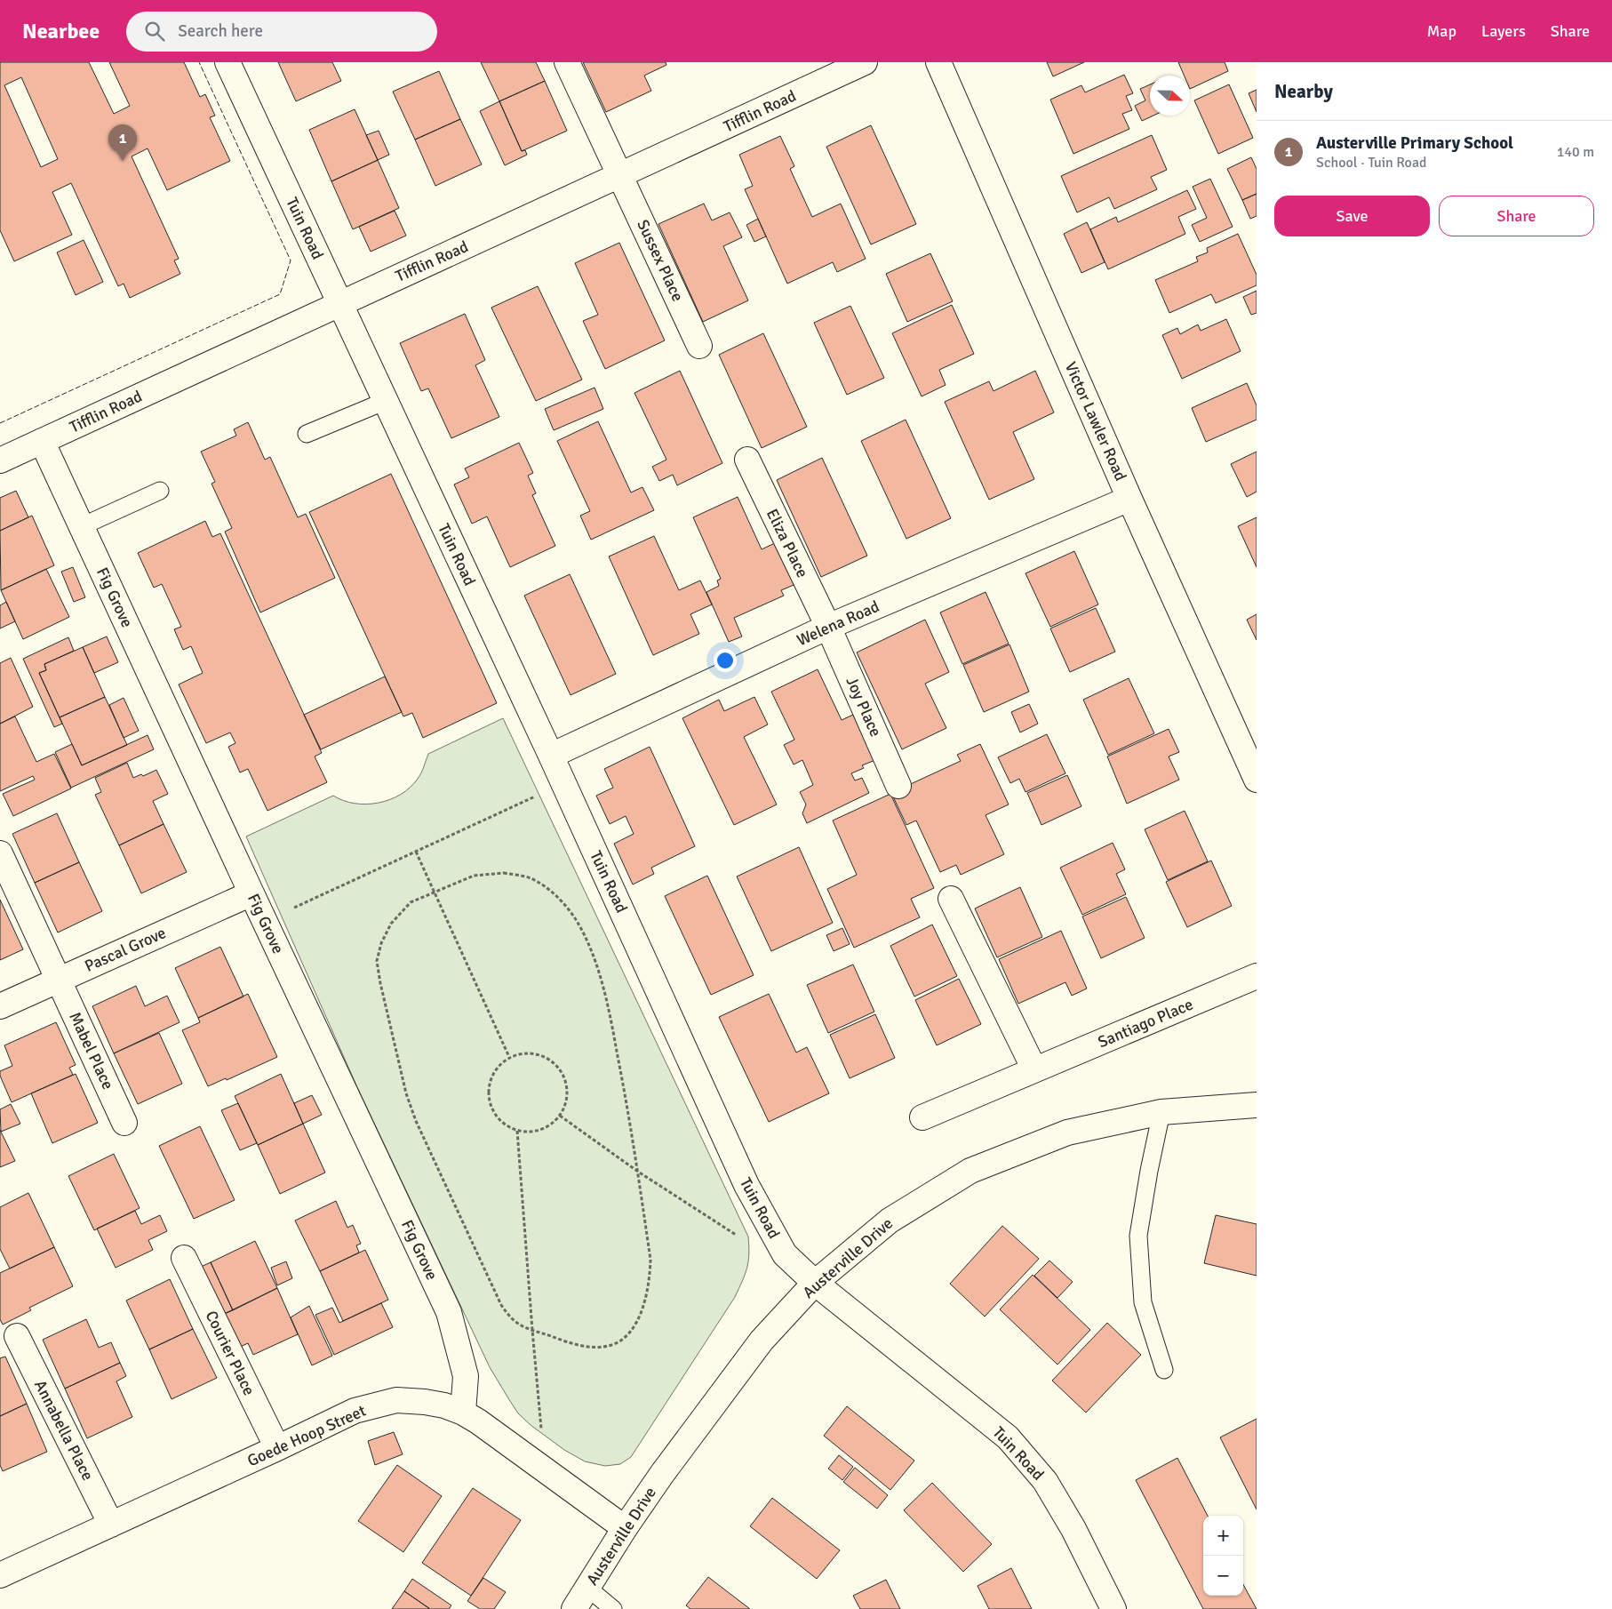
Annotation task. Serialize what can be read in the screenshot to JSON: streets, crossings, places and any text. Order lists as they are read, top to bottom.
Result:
{
  "streets": {
    "street": [
      "Tifflin Road",
      "Tuin Road",
      "Sussex Place",
      "Victor Lawler Road",
      "Eliza Place",
      "Fig Grove",
      "Welena Road",
      "Joy Place",
      "Pascal Grove",
      "Santiago Place",
      "Mabel Place",
      "Austerville Drive",
      "Courier Place",
      "Annabella Place",
      "Goede Hoop Street"
    ]
  },
  "crossings": [
    ["Tifflin Road", "Tuin Road"],
    ["Tifflin Road", "Sussex Place"],
    ["Tifflin Road", "Fig Grove"],
    ["Tuin Road", "Welena Road"],
    ["Tuin Road", "Austerville Drive"],
    ["Victor Lawler Road", "Welena Road"],
    ["Eliza Place", "Welena Road"],
    ["Eliza Place", "Joy Place"],
    ["Fig Grove", "Pascal Grove"],
    ["Fig Grove", "Goede Hoop Street"],
    ["Welena Road", "Joy Place"],
    ["Pascal Grove", "Mabel Place"],
    ["Austerville Drive", "Goede Hoop Street"],
    ["Courier Place", "Goede Hoop Street"],
    ["Annabella Place", "Goede Hoop Street"]
  ],
  "north": "right",
  "page": {
    "header": "Nearbee",
    "search": "Search here",
    "nav": ["Map", "Layers", "Share"],
    "heading": "Nearby",
    "list": [
      {
        "mark": "1",
        "name": "Austerville Primary School",
        "note": "School · Tuin Road",
        "value": "140 m"
      }
    ],
    "pins": "1",
    "buttons": ["Save", "Share"],
    "map_buttons": ["+", "−"]
  }
}
